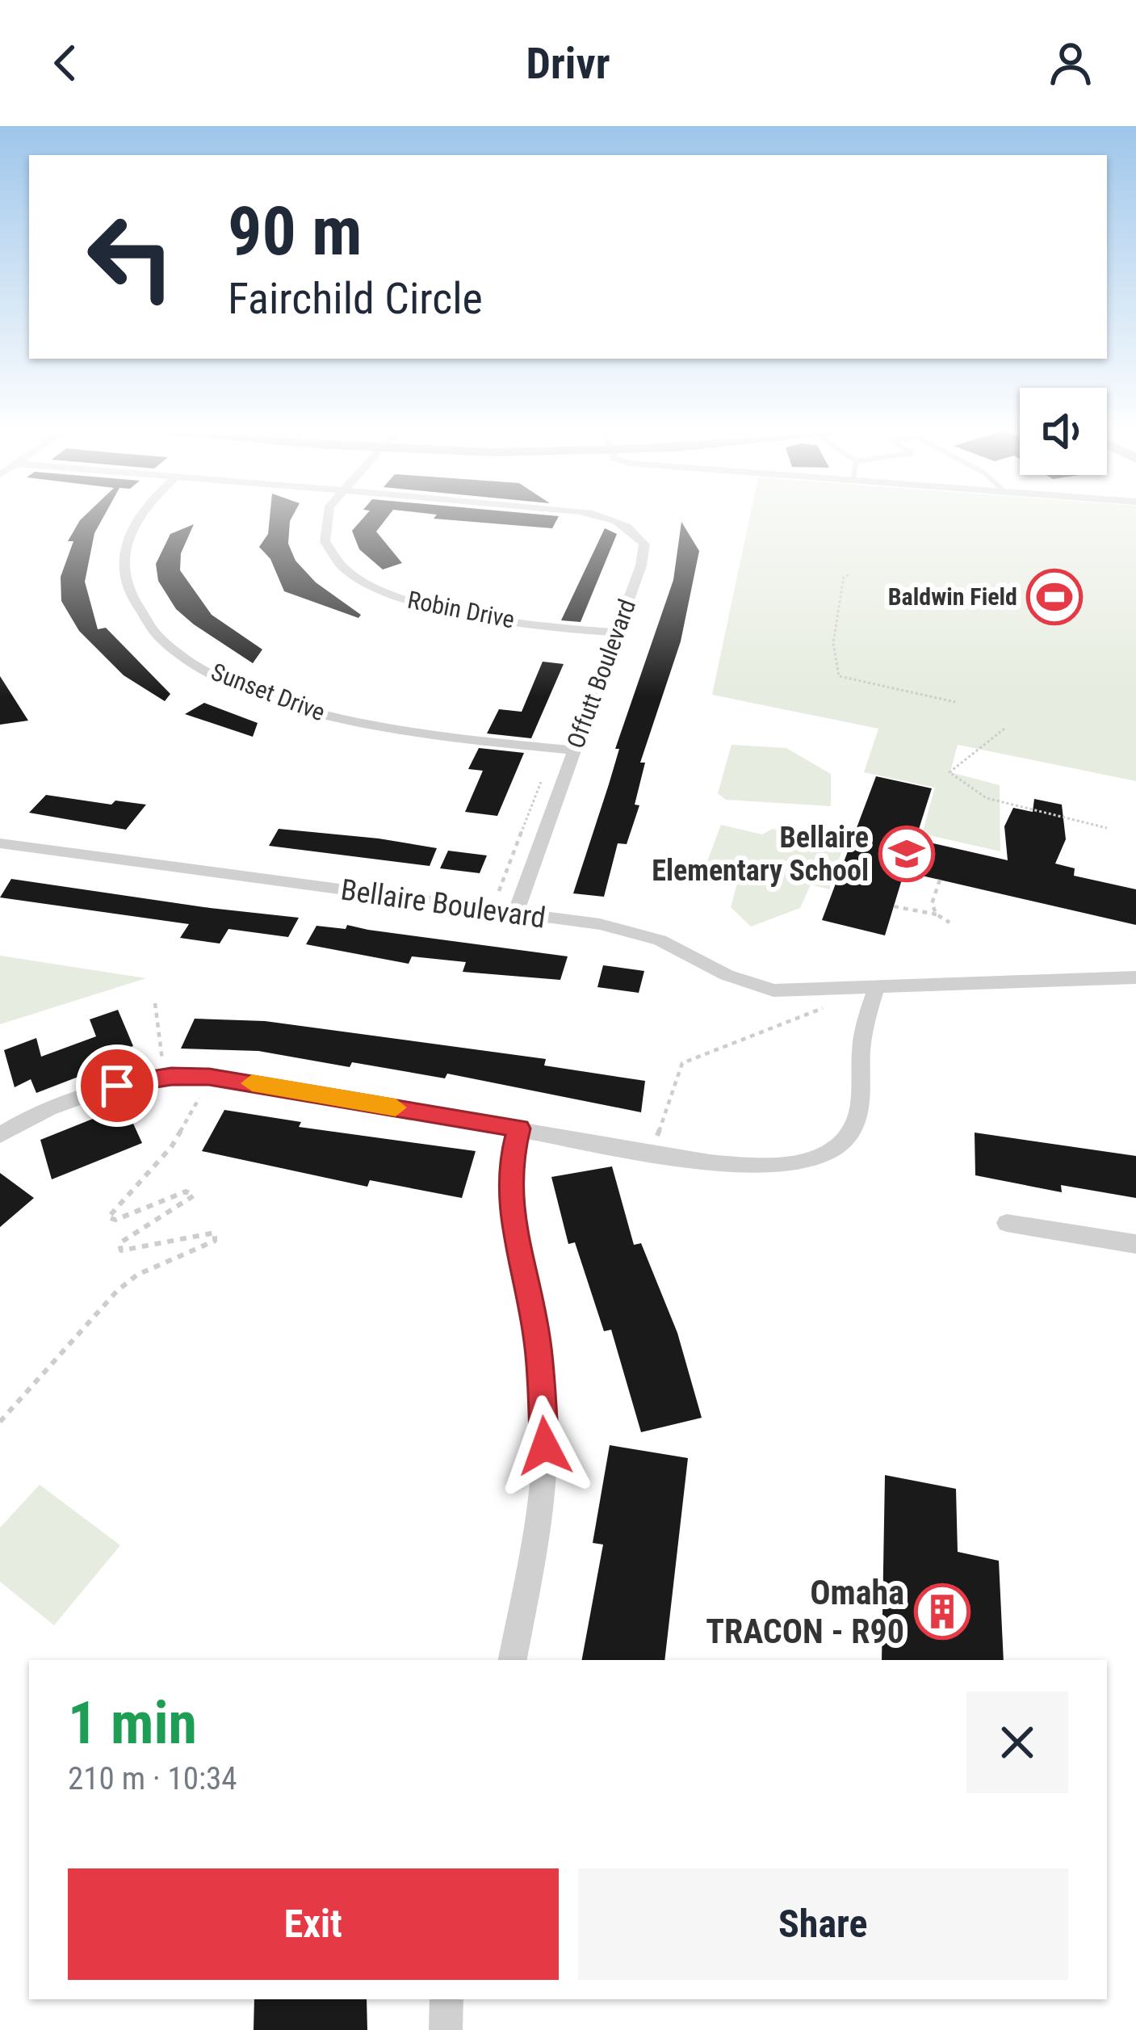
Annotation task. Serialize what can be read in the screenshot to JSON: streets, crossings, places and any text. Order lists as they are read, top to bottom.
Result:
{
  "streets": {
    "street": [
      "Robin Drive",
      "Offutt Boulevard",
      "Sunset Drive",
      "Bellaire Boulevard"
    ]
  },
  "crossings": [
    ["Robin Drive", "Offutt Boulevard"],
    ["Offutt Boulevard", "Sunset Drive"],
    ["Offutt Boulevard", "Bellaire Boulevard"]
  ],
  "places": {
    "sports": ["Baldwin Field"],
    "school or university": ["Bellaire Elementary School"],
    "building": ["Omaha TRACON - R90"]
  },
  "page": {
    "header": "Drivr",
    "turn": ["90 m", "Fairchild Circle"],
    "heading": ["1 min", "210 m · 10:34"],
    "buttons": ["Exit", "Share"]
  }
}
